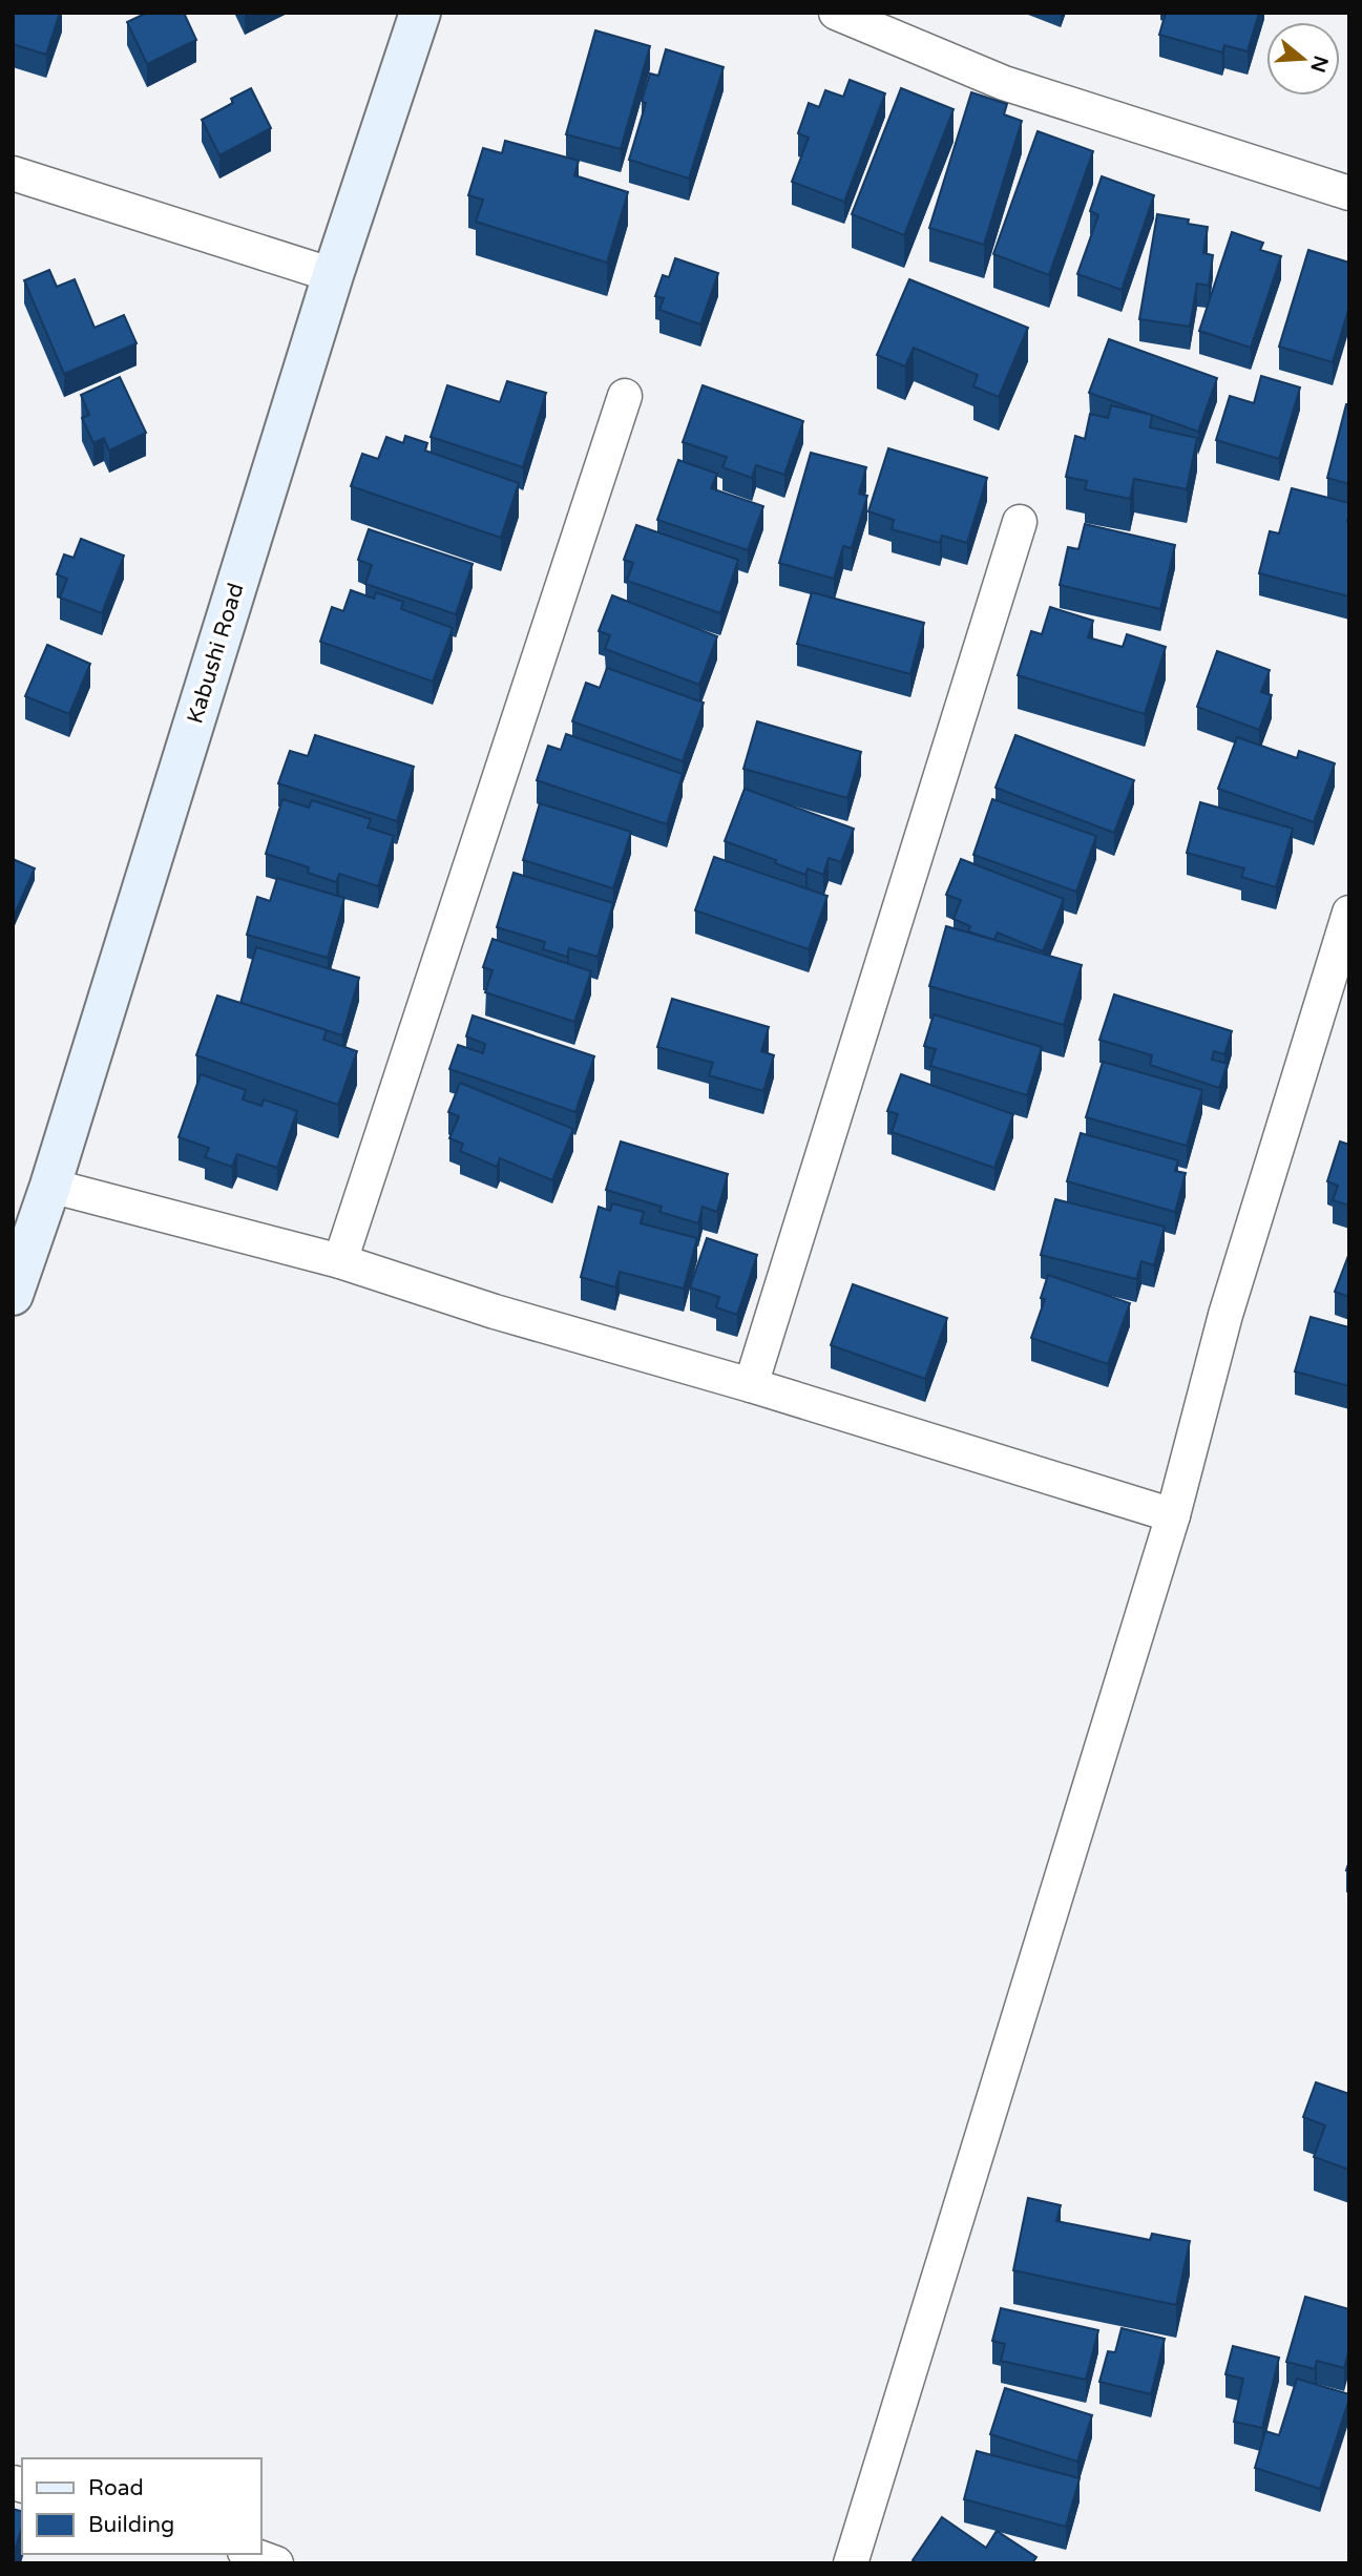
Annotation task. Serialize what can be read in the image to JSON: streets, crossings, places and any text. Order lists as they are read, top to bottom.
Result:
{
  "streets": {
    "main road": ["Kabushi Road"]
  },
  "legend": ["Road", "Building"],
  "north": "right"
}
